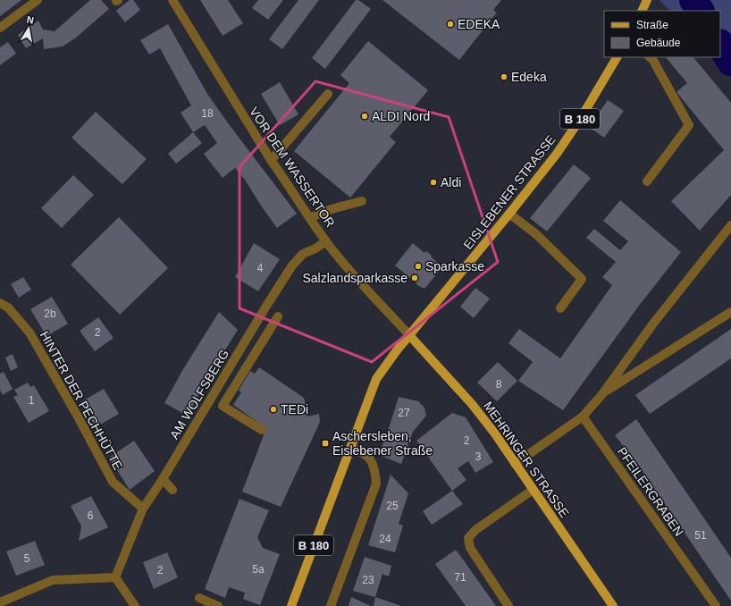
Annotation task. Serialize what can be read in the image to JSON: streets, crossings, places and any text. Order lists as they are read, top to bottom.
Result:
{
  "streets": {
    "main road": ["B 180", "EISLEBENER STRASSE", "MEHRINGER STRASSE"],
    "street": [
      "VOR DEM WASSERTOR",
      "AM WOLFSBERG",
      "HINTER DER PECHHÜTTE",
      "PFEILERGRABEN"
    ]
  },
  "crossings": [
    ["VOR DEM WASSERTOR", "EISLEBENER STRASSE"],
    ["VOR DEM WASSERTOR", "AM WOLFSBERG"],
    ["VOR DEM WASSERTOR", "MEHRINGER STRASSE"],
    ["EISLEBENER STRASSE", "MEHRINGER STRASSE"],
    ["AM WOLFSBERG", "HINTER DER PECHHÜTTE"]
  ],
  "places": {
    "other": [
      "EDEKA",
      "Edeka",
      "ALDI Nord",
      "Aldi",
      "Sparkasse",
      "Salzlandsparkasse",
      "TEDi"
    ],
    "transit": ["Aschersleben, Eislebener Straße"]
  },
  "house_numbers": [
    "18",
    "4",
    "2b",
    "2",
    "8",
    "1",
    "27",
    "2",
    "3",
    "25",
    "6",
    "51",
    "24",
    "5",
    "5a",
    "2",
    "71",
    "23"
  ],
  "legend": ["Straße", "Gebäude"],
  "north": "top"
}
